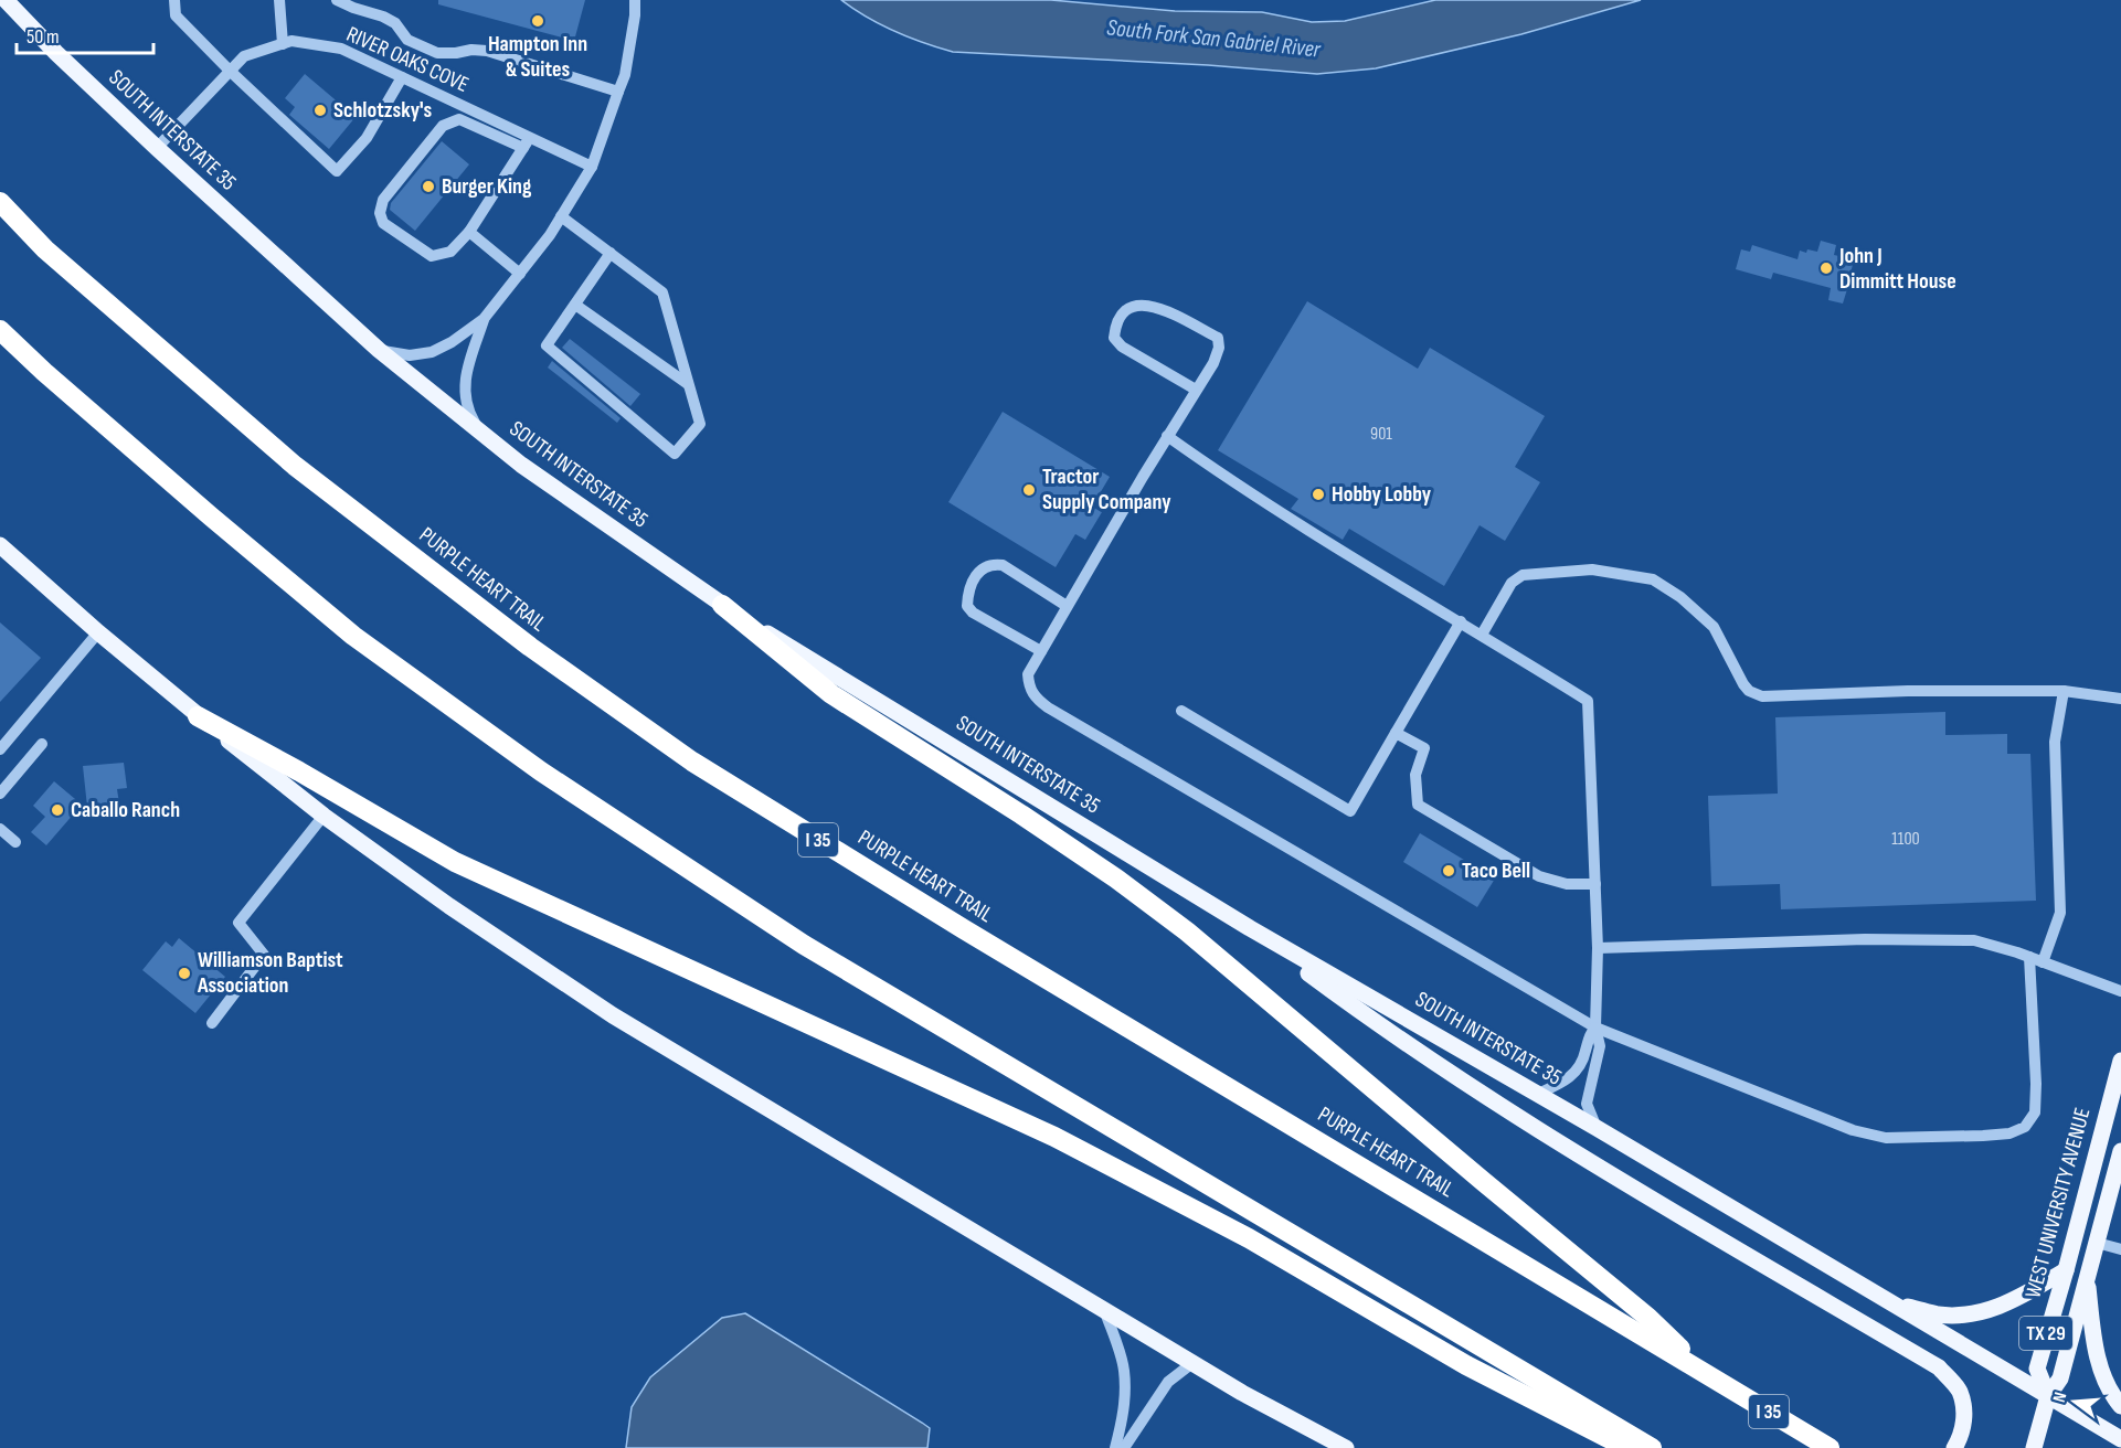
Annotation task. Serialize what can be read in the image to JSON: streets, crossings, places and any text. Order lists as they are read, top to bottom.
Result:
{
  "streets": {
    "highway": ["PURPLE HEART TRAIL", "I 35"],
    "main road": ["SOUTH INTERSTATE 35", "WEST UNIVERSITY AVENUE", "TX 29"],
    "street": ["RIVER OAKS COVE"]
  },
  "crossings": [
    ["RIVER OAKS COVE", "SOUTH INTERSTATE 35"],
    ["SOUTH INTERSTATE 35", "WEST UNIVERSITY AVENUE"],
    ["SOUTH INTERSTATE 35", "TX 29"],
    ["WEST UNIVERSITY AVENUE", "TX 29"]
  ],
  "water": ["South Fork San Gabriel River"],
  "places": [
    "Hampton Inn & Suites",
    "Schlotzsky's",
    "Burger King",
    "John J Dimmitt House",
    "Tractor Supply Company",
    "Hobby Lobby",
    "Caballo Ranch",
    "Taco Bell",
    "Williamson Baptist Association"
  ],
  "house_numbers": ["901", "1100"],
  "scale_bar": "50 m",
  "north": "left"
}
